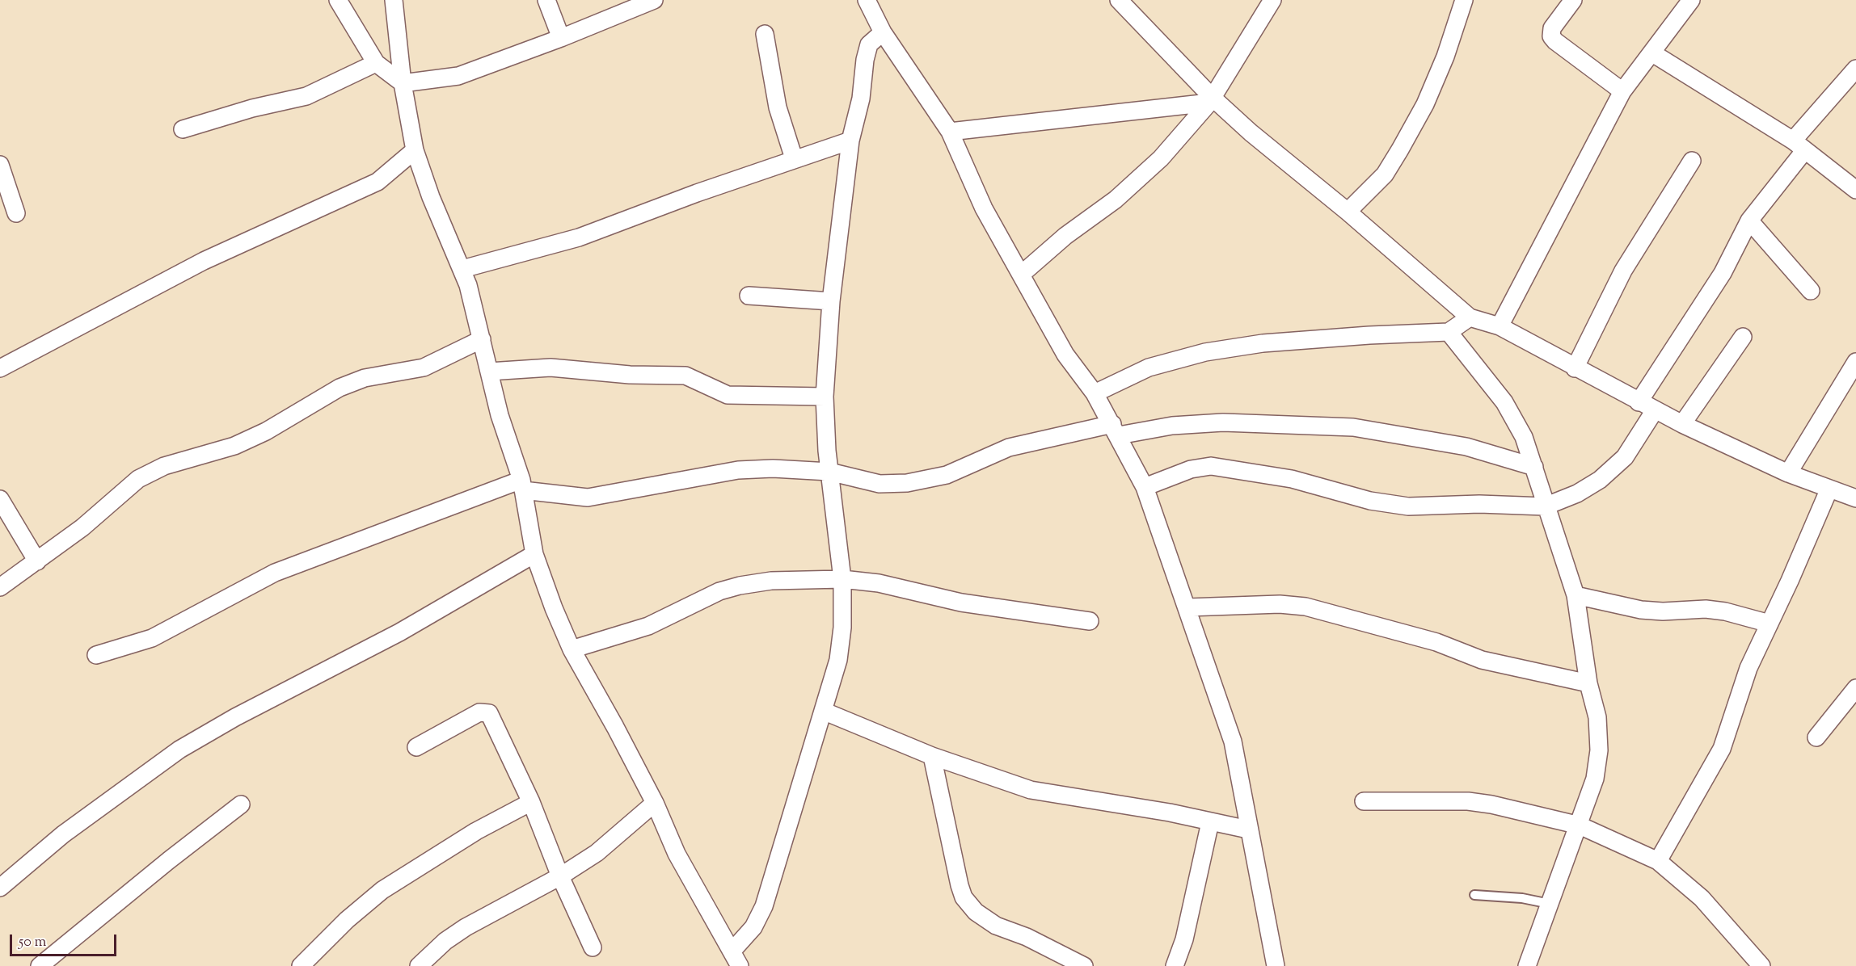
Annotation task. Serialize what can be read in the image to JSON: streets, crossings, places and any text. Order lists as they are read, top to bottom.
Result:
{
  "scale_bar": "50 m"
}
